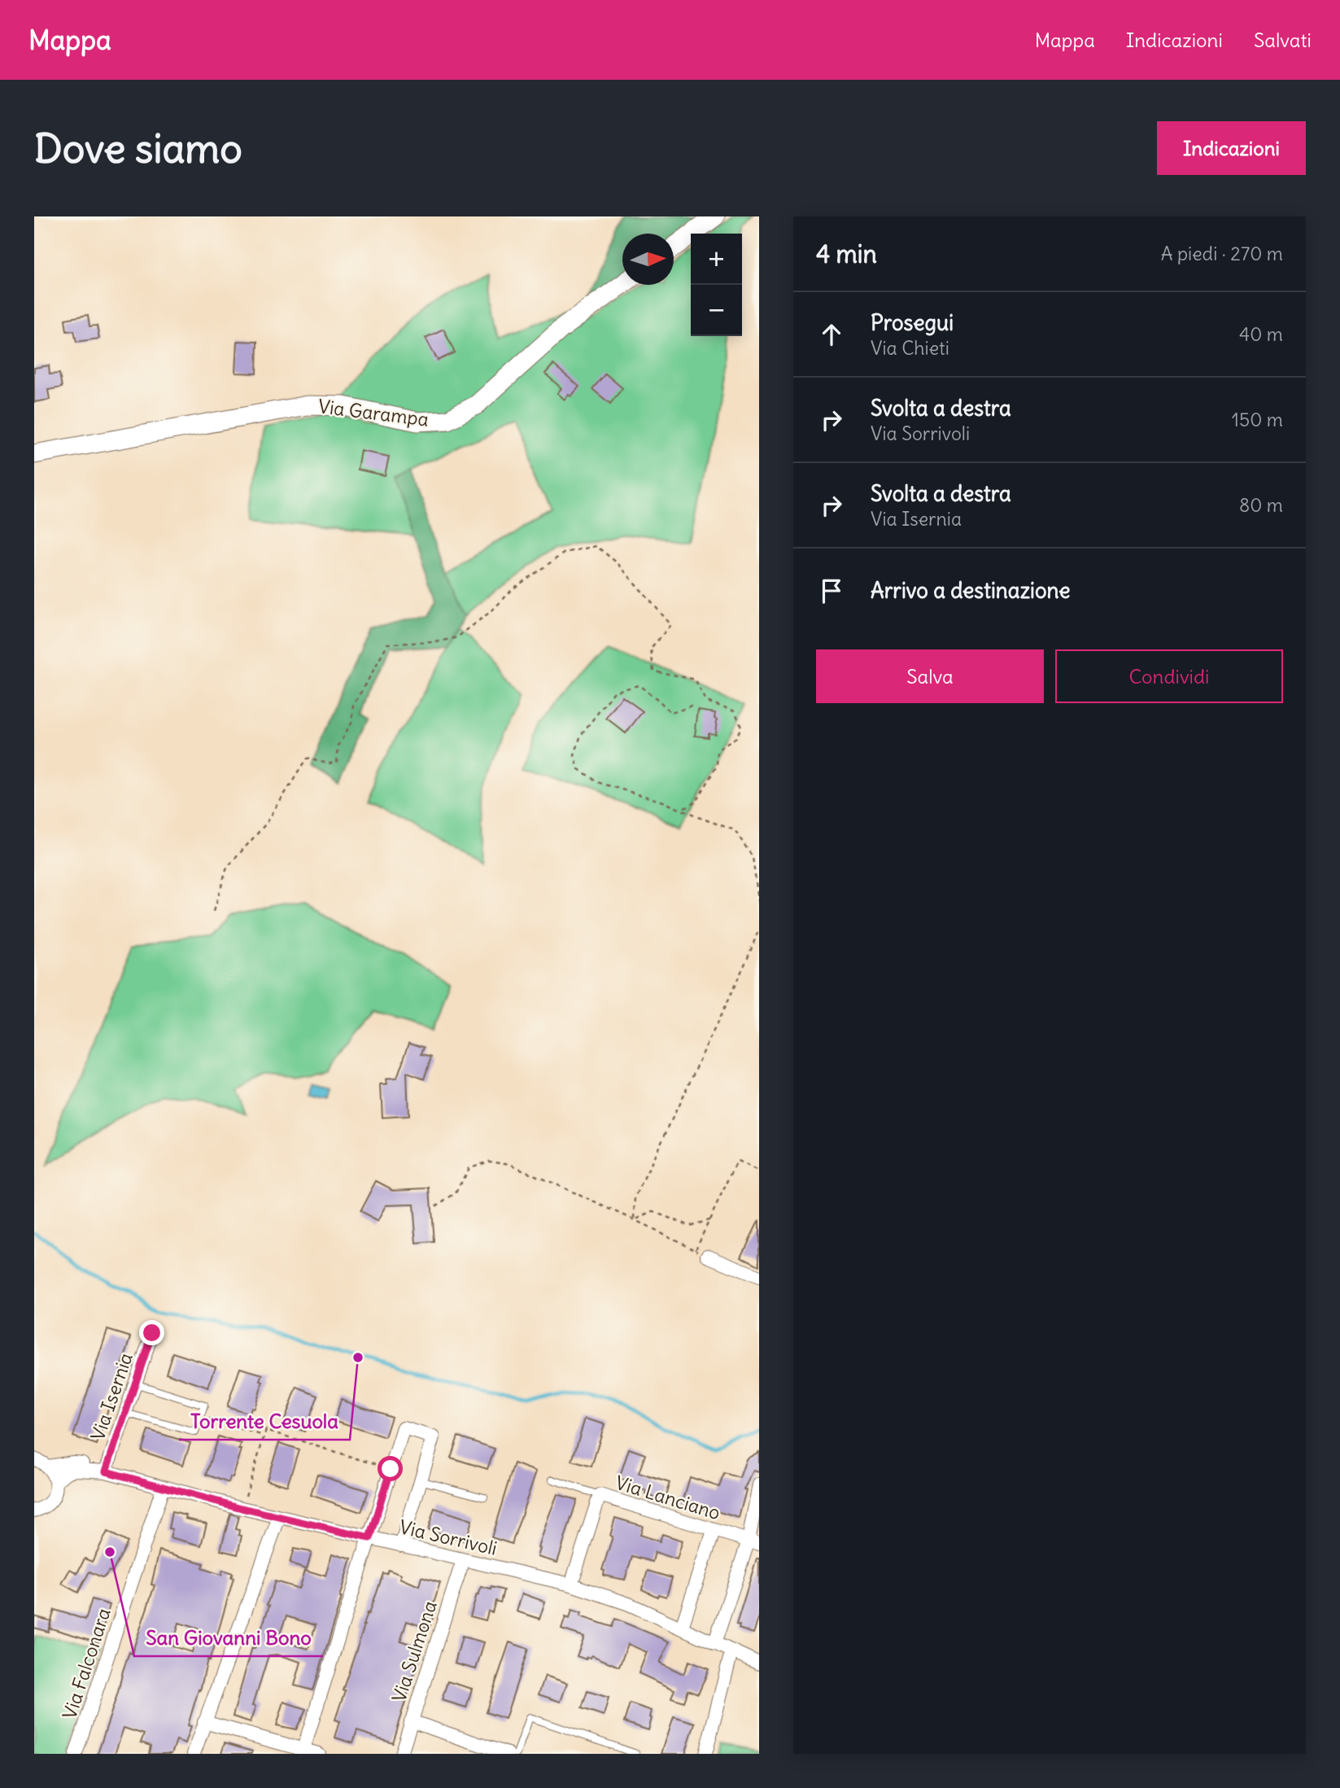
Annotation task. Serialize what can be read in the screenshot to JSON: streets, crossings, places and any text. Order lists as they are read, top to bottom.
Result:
{
  "streets": {
    "street": [
      "Via Garampa",
      "Via Isernia",
      "Via Lanciano",
      "Via Sorrivoli",
      "Via Sulmona",
      "Via Falconara"
    ]
  },
  "crossings": [
    ["Via Isernia", "Via Sorrivoli"],
    ["Via Lanciano", "Via Sorrivoli"],
    ["Via Sorrivoli", "Via Sulmona"],
    ["Via Sorrivoli", "Via Falconara"]
  ],
  "places": ["Torrente Cesuola", "San Giovanni Bono"],
  "north": "right",
  "page": {
    "header": "Mappa",
    "nav": ["Mappa", "Indicazioni", "Salvati"],
    "buttons": [
      "Indicazioni",
      ["Salva", "Condividi"]
    ],
    "title": "Dove siamo",
    "heading": ["4 min", "A piedi · 270 m"],
    "map_buttons": ["+", "−"],
    "list": [
      ["Prosegui", "Via Chieti", "40 m"],
      ["Svolta a destra", "Via Sorrivoli", "150 m"],
      ["Svolta a destra", "Via Isernia", "80 m"],
      "Arrivo a destinazione"
    ]
  }
}
